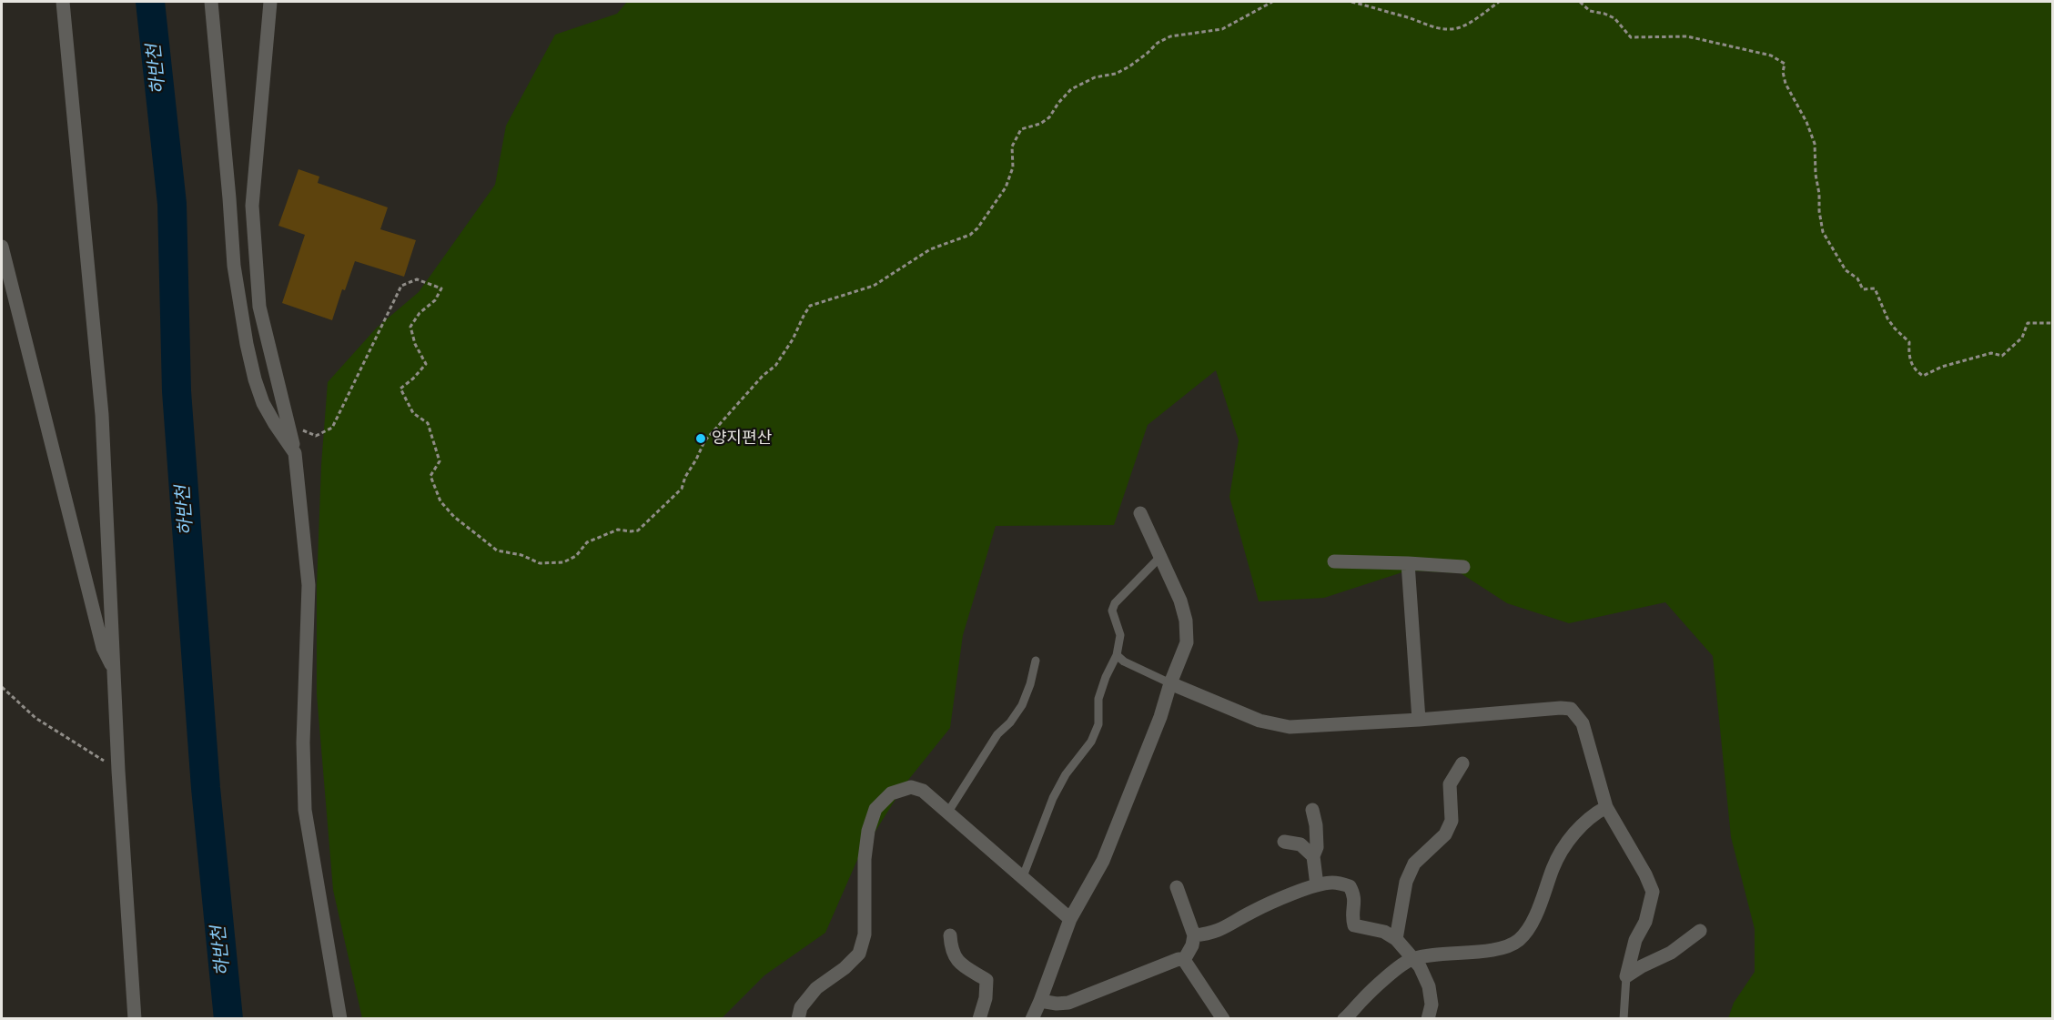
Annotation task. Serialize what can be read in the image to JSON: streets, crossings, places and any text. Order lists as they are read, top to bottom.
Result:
{
  "water": ["하반천"],
  "places": ["양지편산"]
}
